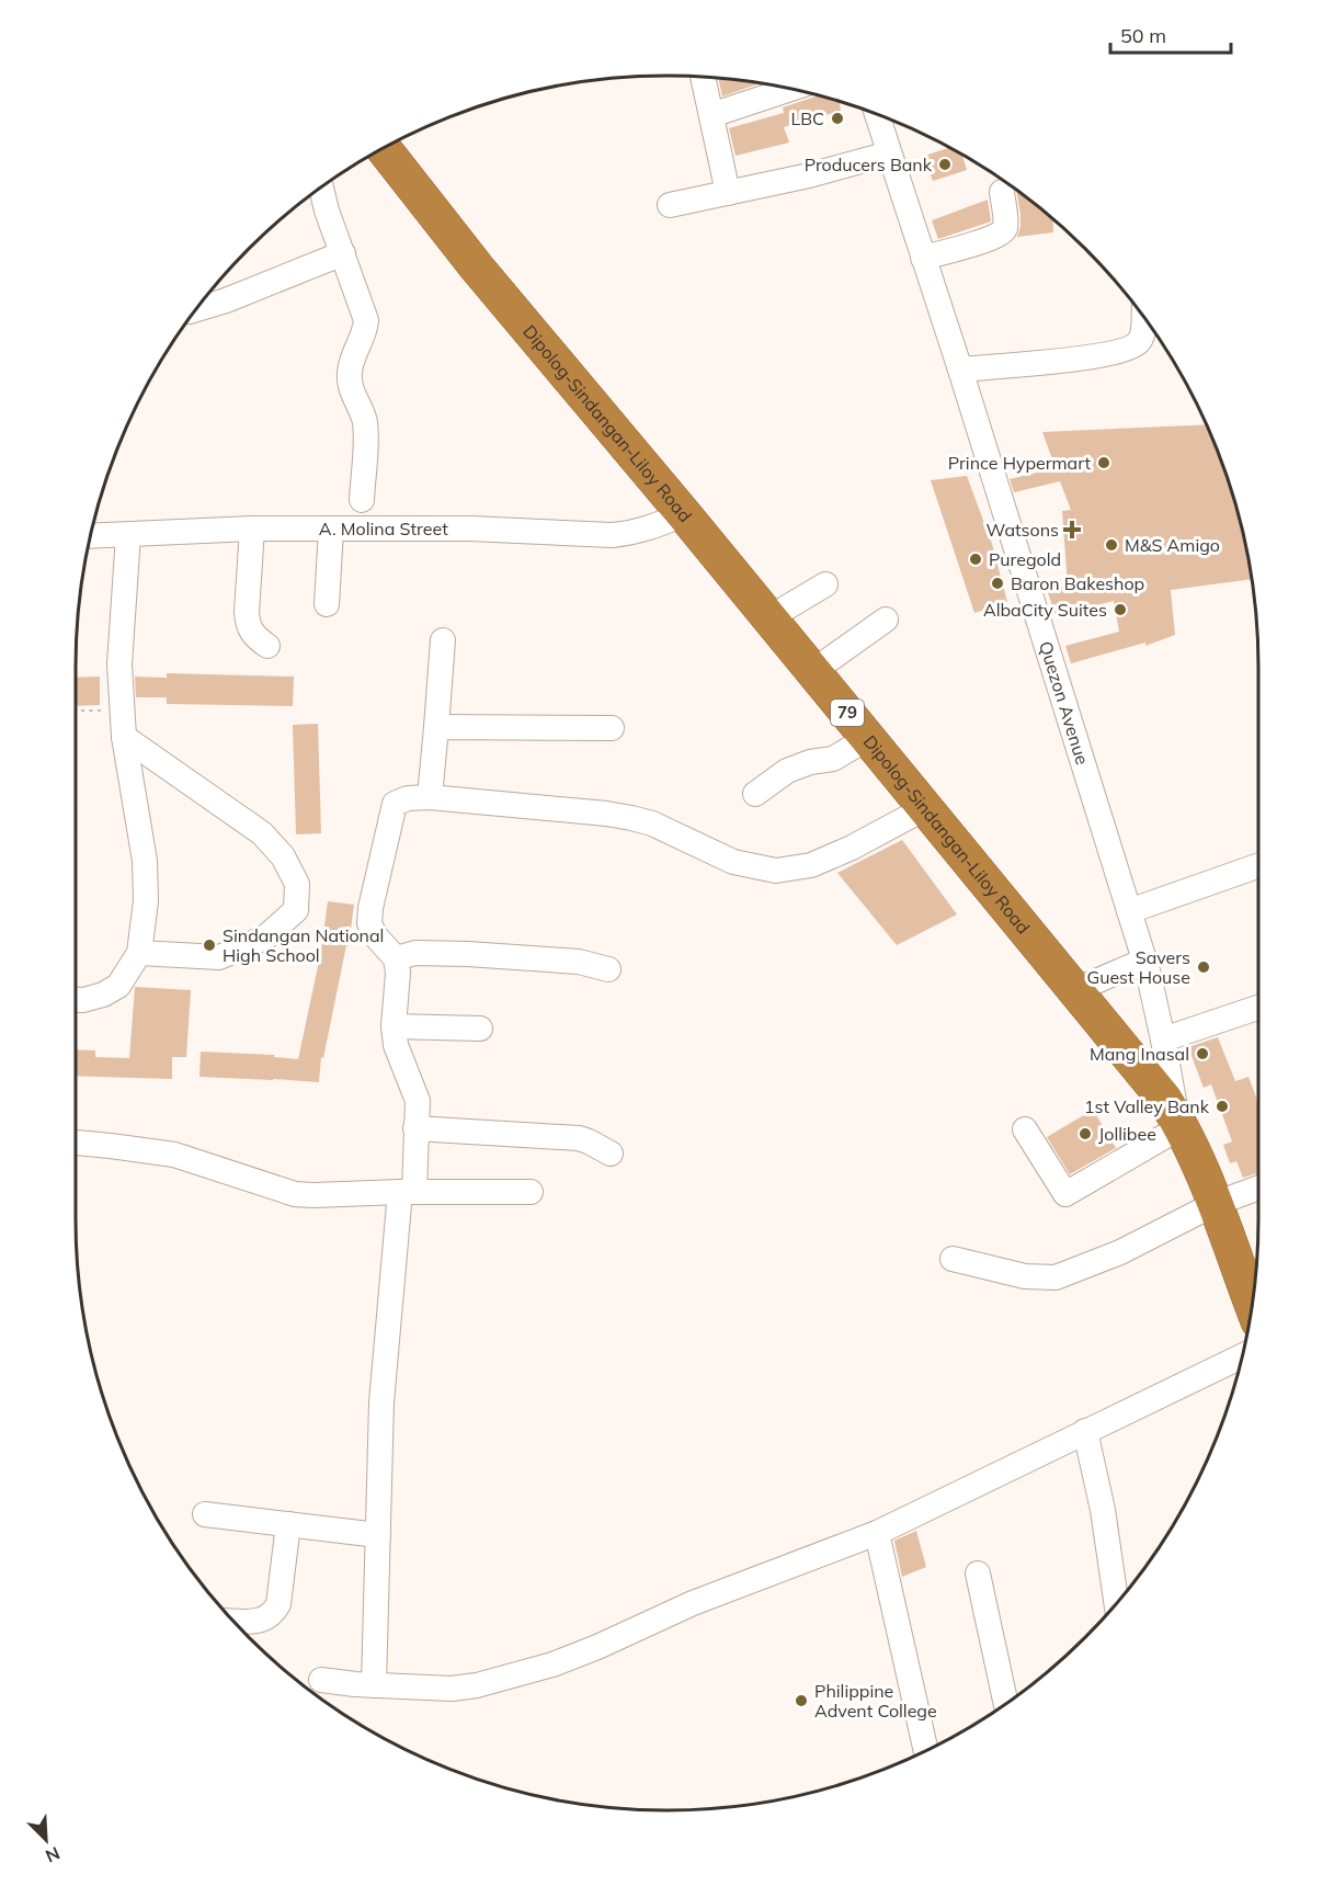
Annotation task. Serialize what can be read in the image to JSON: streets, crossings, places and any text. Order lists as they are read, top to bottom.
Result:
{
  "streets": {
    "highway": ["Dipolog-Sindangan-Liloy Road", "79"],
    "street": ["A. Molina Street", "Quezon Avenue"]
  },
  "crossings": [
    ["Dipolog-Sindangan-Liloy Road", "A. Molina Street"],
    ["Dipolog-Sindangan-Liloy Road", "Quezon Avenue"]
  ],
  "places": {
    "other": [
      "LBC",
      "Producers Bank",
      "Prince Hypermart",
      "M&S Amigo",
      "Puregold",
      "Baron Bakeshop",
      "AlbaCity Suites",
      "Sindangan National High School",
      "Savers Guest House",
      "Mang Inasal",
      "1st Valley Bank",
      "Jollibee",
      "Philippine Advent College"
    ],
    "health": ["Watsons"]
  },
  "scale_bar": "50 m",
  "north": "bottom right"
}
